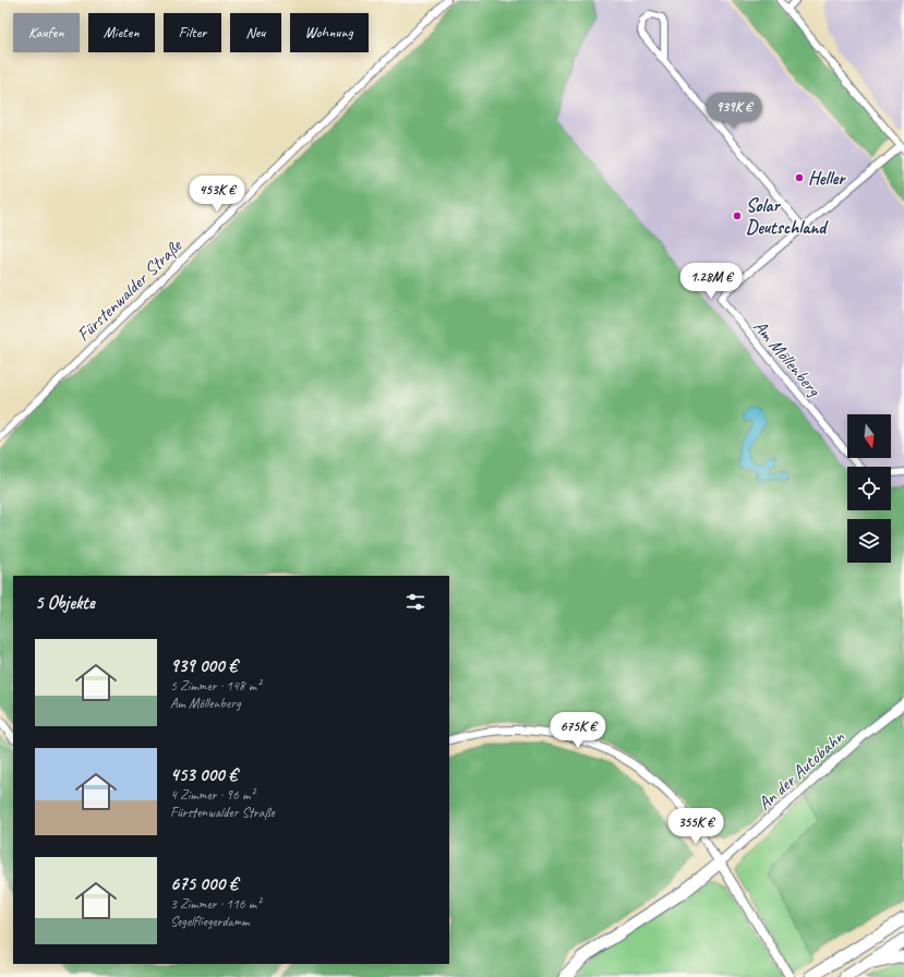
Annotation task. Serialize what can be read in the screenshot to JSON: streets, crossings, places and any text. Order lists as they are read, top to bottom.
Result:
{
  "streets": {
    "main road": ["An der Autobahn"],
    "street": ["Fürstenwalder Straße", "Am Möllenberg"]
  },
  "places": ["Heller", "Solar Deutschland"],
  "north": "bottom",
  "page": {
    "chip": [
      "Kaufen",
      "Mieten",
      "Filter",
      "Neu",
      "Wohnung"
    ],
    "price": [
      "939K €",
      "453K €",
      "1.28M €",
      "675K €",
      "355K €"
    ],
    "heading": "5 Objekte",
    "list": [
      {
        "name": "939 000 €",
        "note": "5 Zimmer · 148 m² · Am Möllenberg"
      },
      {
        "name": "453 000 €",
        "note": "4 Zimmer · 96 m² · Fürstenwalder Straße"
      },
      {
        "name": "675 000 €",
        "note": "3 Zimmer · 116 m² · Segelfliegerdamm"
      }
    ]
  }
}
